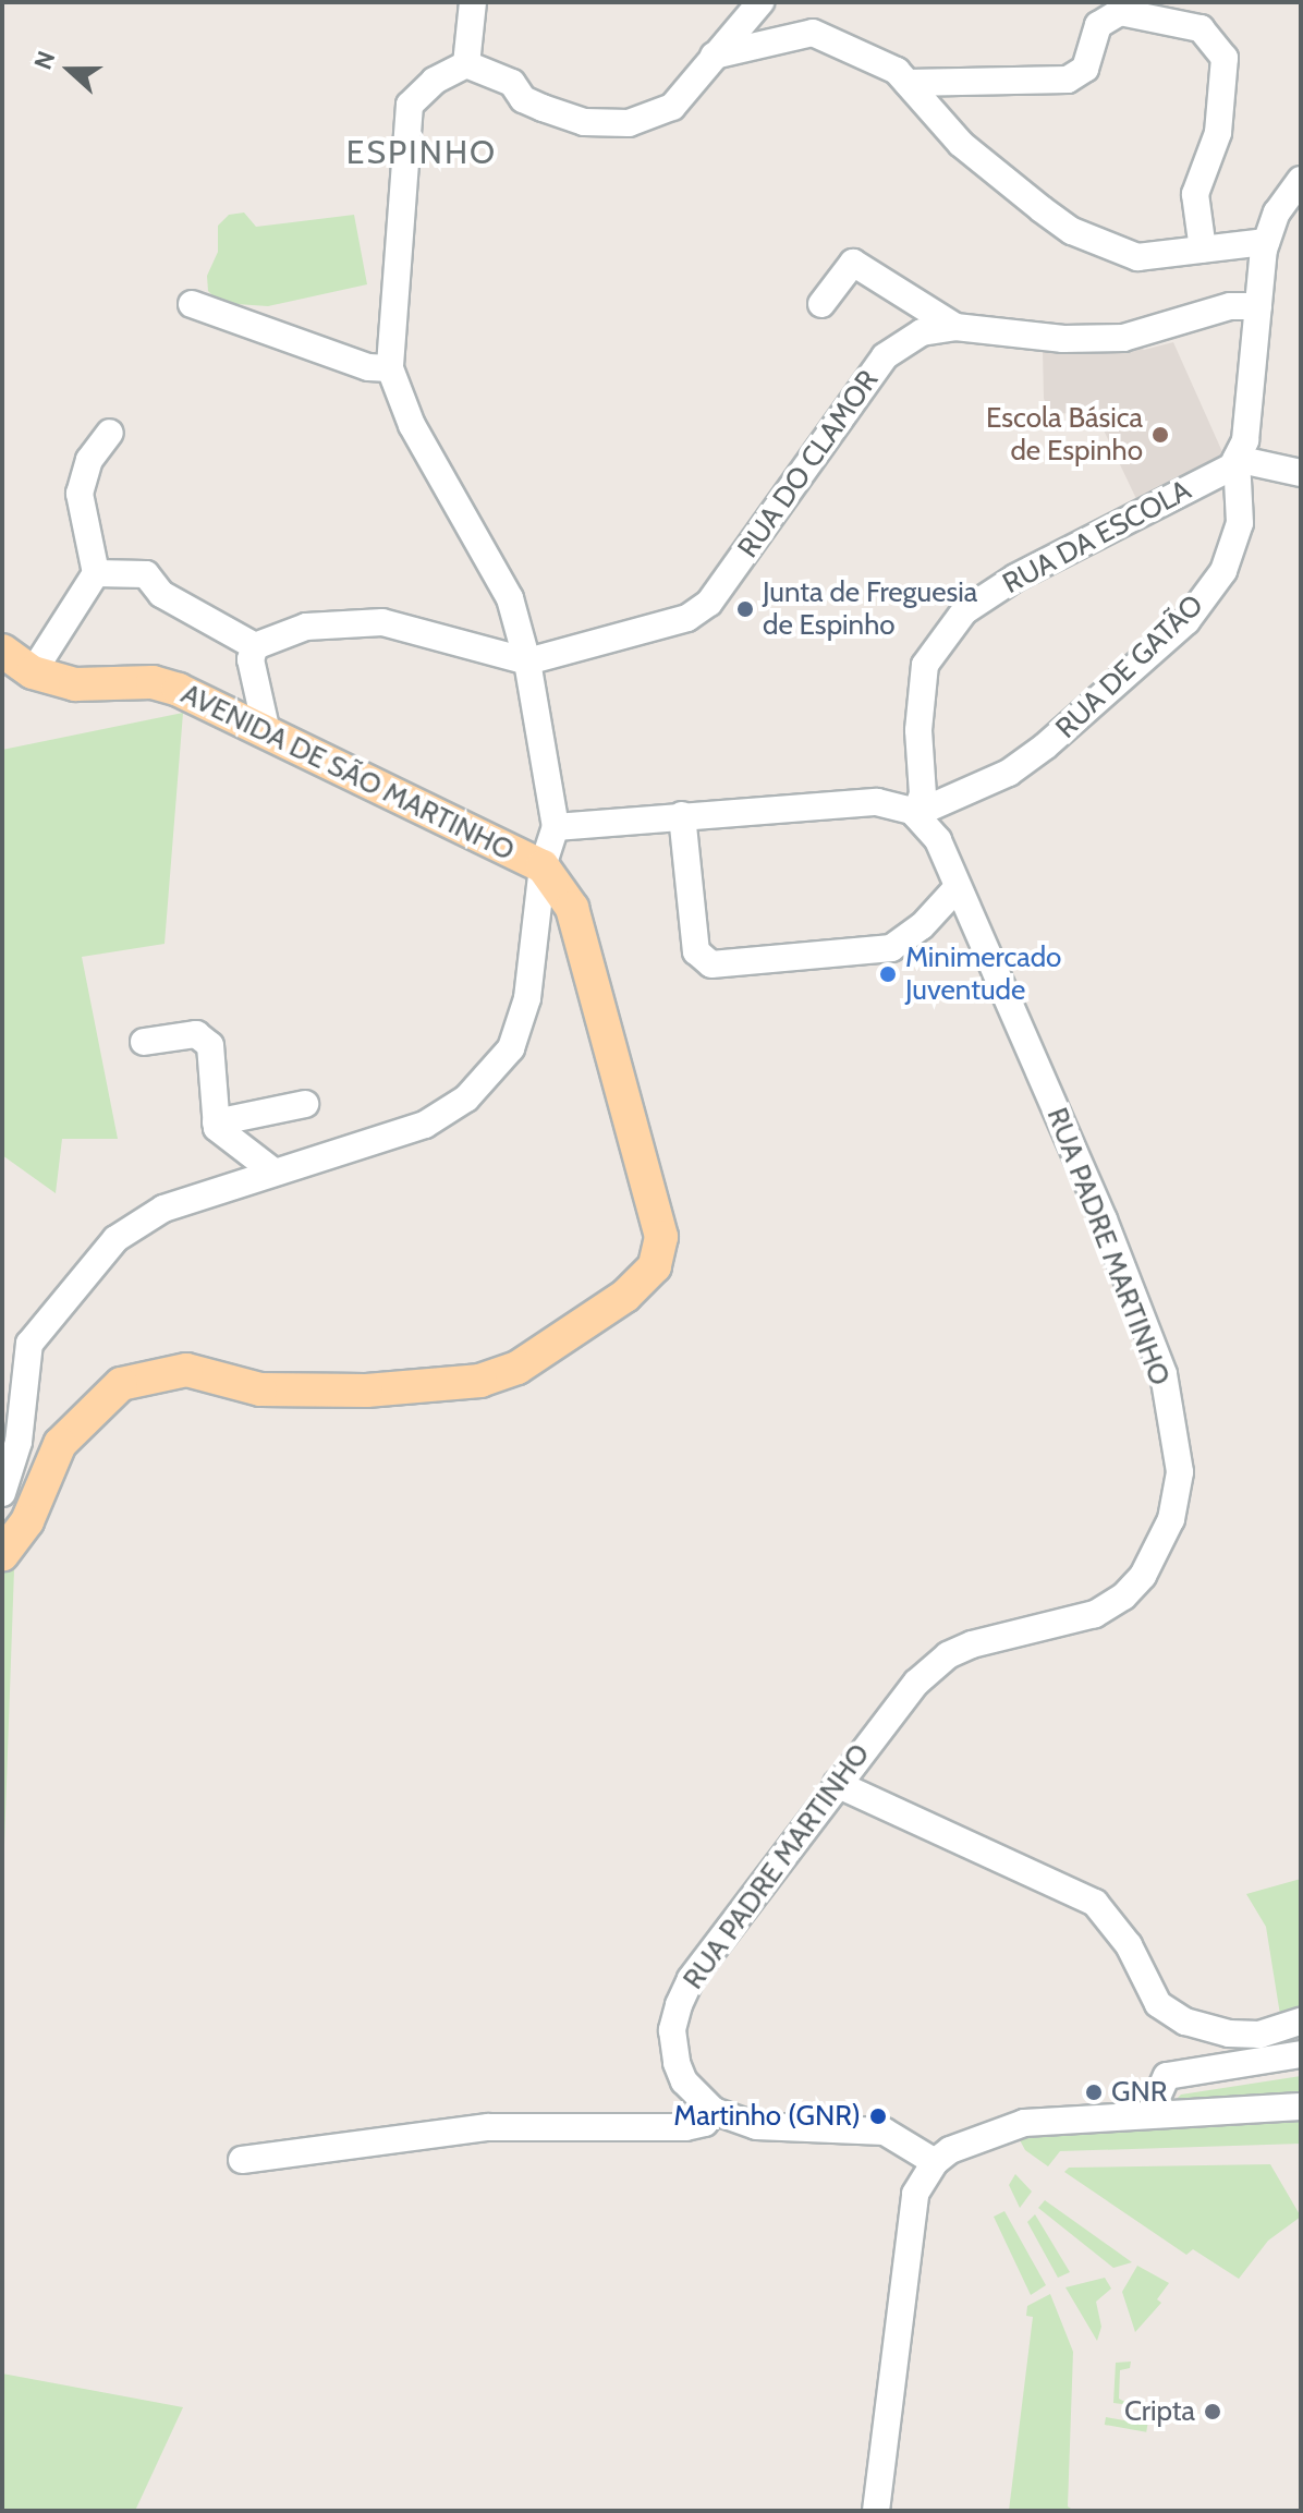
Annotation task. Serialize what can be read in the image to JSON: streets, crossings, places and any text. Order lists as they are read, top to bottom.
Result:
{
  "streets": {
    "main road": ["AVENIDA DE SÃO MARTINHO"],
    "street": [
      "RUA DO CLAMOR",
      "RUA DA ESCOLA",
      "RUA DE GATÃO",
      "RUA PADRE MARTINHO"
    ]
  },
  "crossings": [
    ["RUA DO CLAMOR", "RUA DE GATÃO"],
    ["RUA DA ESCOLA", "RUA DE GATÃO"],
    ["RUA DA ESCOLA", "RUA PADRE MARTINHO"],
    ["RUA DE GATÃO", "RUA PADRE MARTINHO"]
  ],
  "districts": ["ESPINHO"],
  "places": [
    "Escola Básica de Espinho",
    "Junta de Freguesia de Espinho",
    "Minimercado Juventude",
    "GNR",
    "Martinho (GNR)",
    "Cripta"
  ],
  "north": "left"
}
